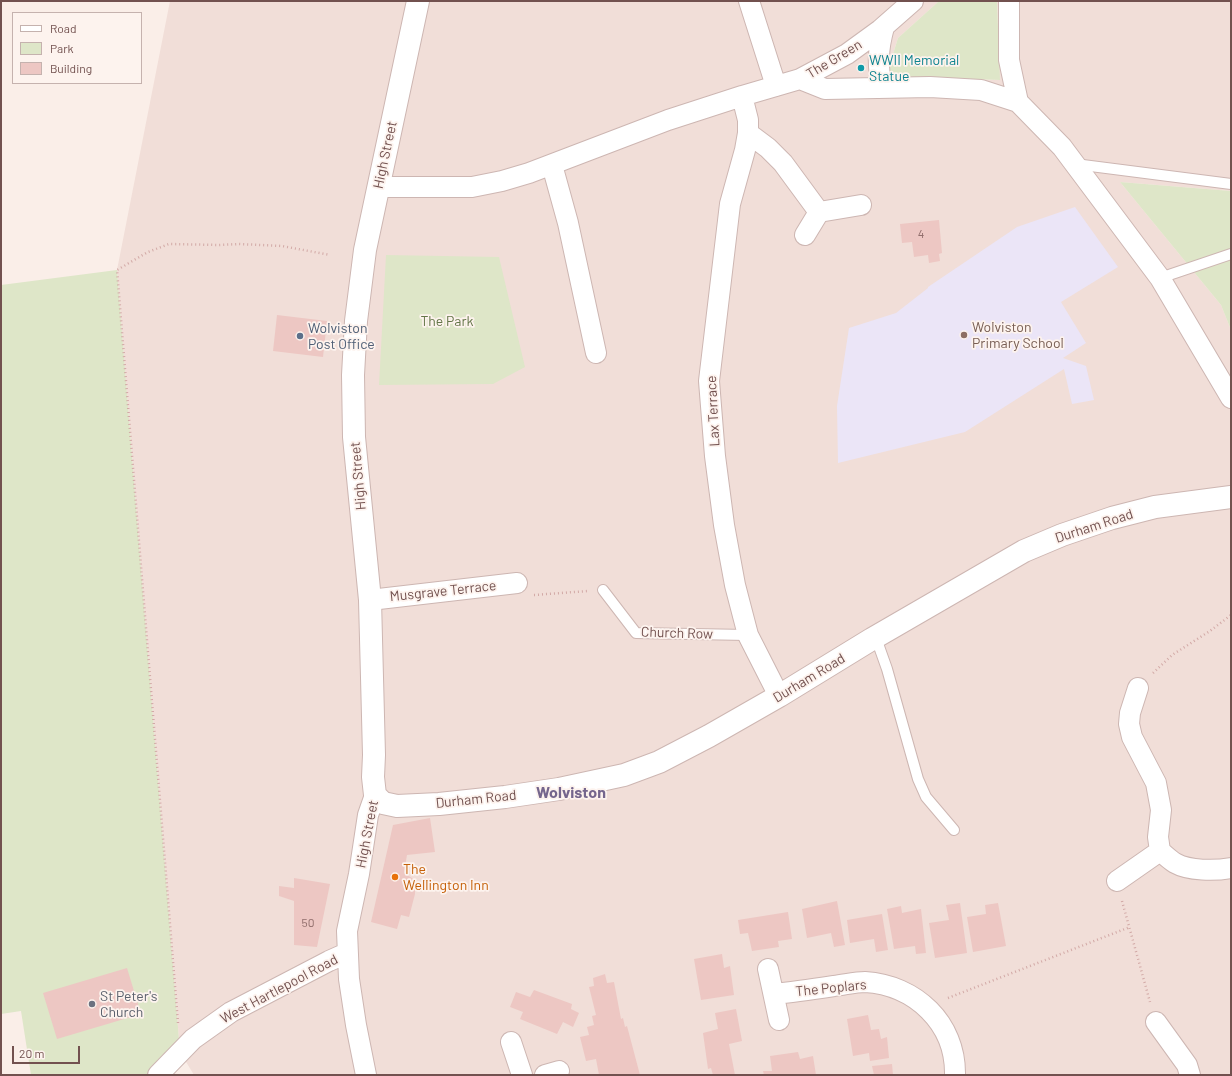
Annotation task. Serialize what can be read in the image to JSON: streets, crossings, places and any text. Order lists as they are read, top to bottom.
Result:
{
  "streets": {
    "street": [
      "The Green",
      "High Street",
      "Lax Terrace",
      "Durham Road",
      "Musgrave Terrace",
      "The Poplars",
      "West Hartlepool Road"
    ],
    "lane": ["Church Row"]
  },
  "crossings": [
    ["High Street", "Durham Road"],
    ["High Street", "Musgrave Terrace"],
    ["High Street", "West Hartlepool Road"],
    ["Lax Terrace", "Durham Road"],
    ["Lax Terrace", "Church Row"]
  ],
  "districts": ["Wolviston"],
  "parks": ["The Park"],
  "places": [
    "WWII Memorial Statue",
    "Wolviston Primary School",
    "Wolviston Post Office",
    "The Wellington Inn",
    "St Peter's Church"
  ],
  "house_numbers": ["4", "50"],
  "legend": ["Road", "Park", "Building"],
  "scale_bar": "20 m"
}
